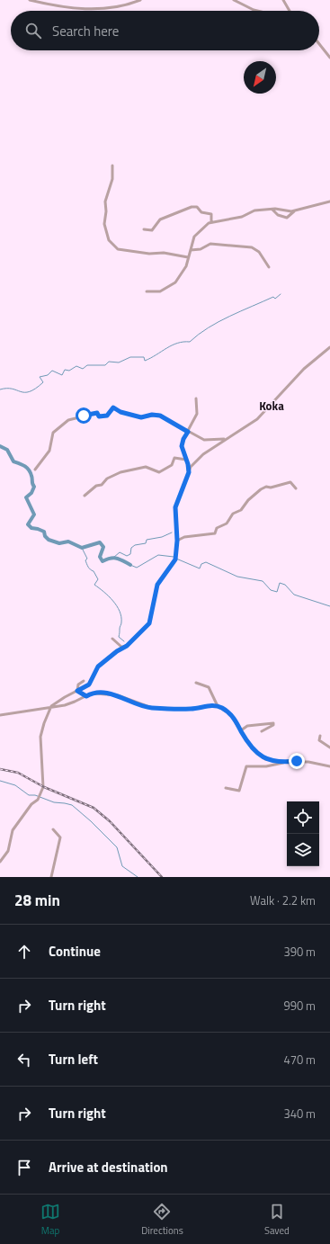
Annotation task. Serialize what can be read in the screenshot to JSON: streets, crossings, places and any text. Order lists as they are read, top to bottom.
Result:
{
  "districts": ["Koka"],
  "north": "bottom left",
  "page": {
    "search": "Search here",
    "heading": ["28 min", "Walk · 2.2 km"],
    "list": [
      ["Continue", "390 m"],
      ["Turn right", "990 m"],
      ["Turn left", "470 m"],
      ["Turn right", "340 m"],
      "Arrive at destination"
    ],
    "nav": ["Map", "Directions", "Saved"]
  }
}
